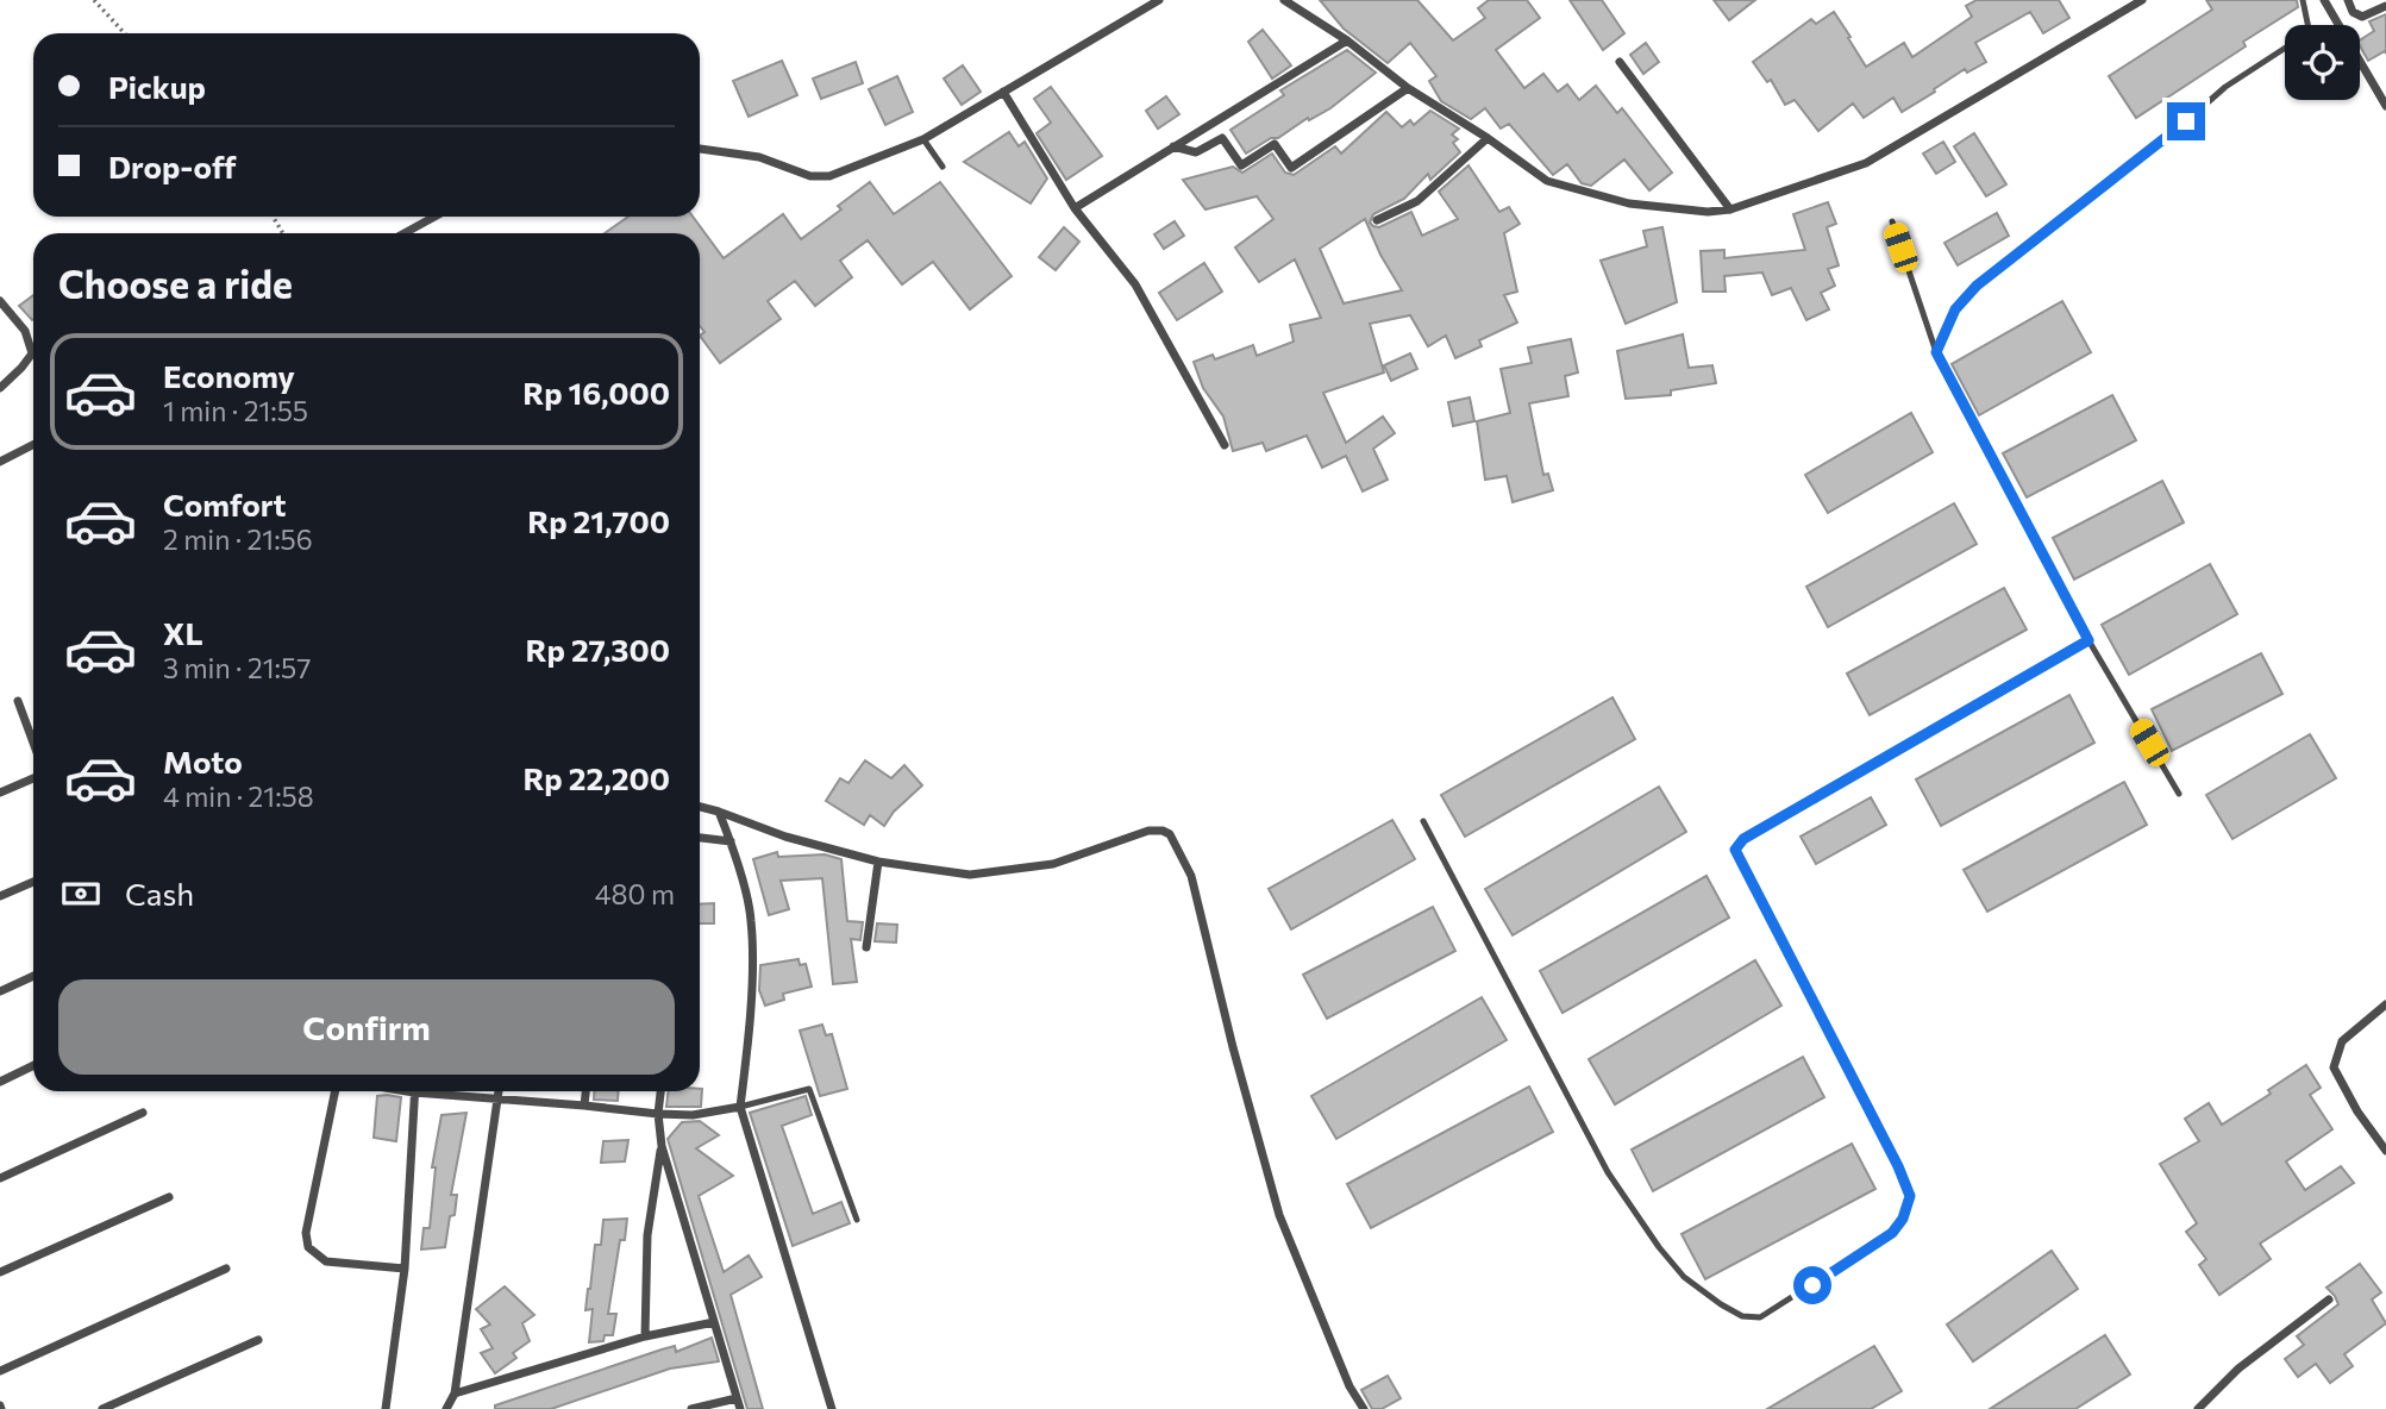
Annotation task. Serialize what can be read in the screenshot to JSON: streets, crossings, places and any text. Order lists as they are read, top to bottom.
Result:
{
  "page": {
    "banner": ["Pickup", "Drop-off"],
    "heading": "Choose a ride",
    "list": [
      {
        "name": "Economy",
        "note": "1 min · 21:55",
        "value": "Rp 16,000"
      },
      {
        "name": "Comfort",
        "note": "2 min · 21:56",
        "value": "Rp 21,700"
      },
      {
        "name": "XL",
        "note": "3 min · 21:57",
        "value": "Rp 27,300"
      },
      {
        "name": "Moto",
        "note": "4 min · 21:58",
        "value": "Rp 22,200"
      }
    ],
    "pay": ["Cash", "480 m"],
    "buttons": "Confirm"
  }
}
